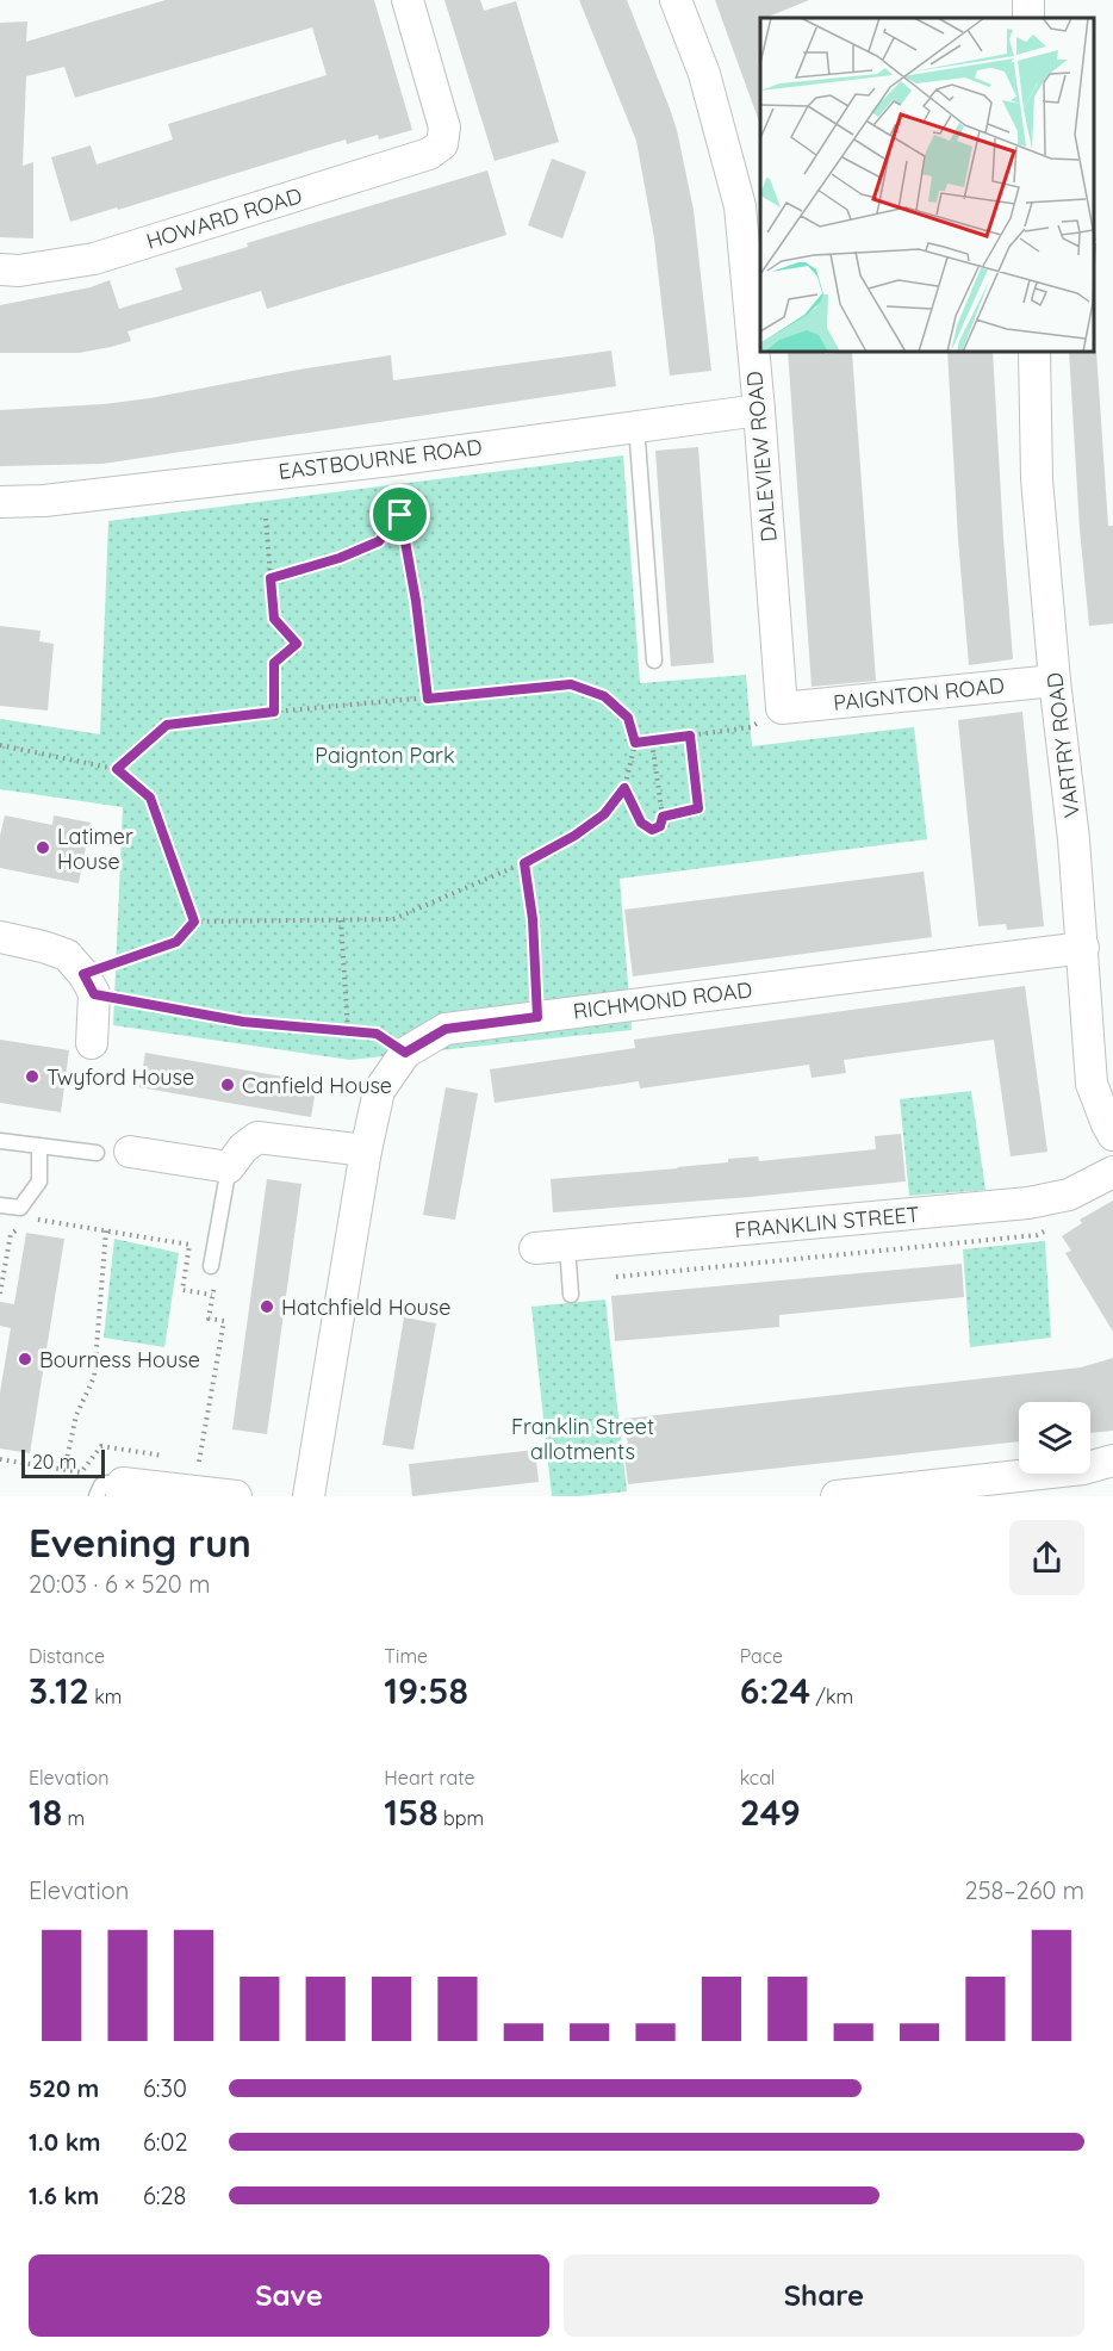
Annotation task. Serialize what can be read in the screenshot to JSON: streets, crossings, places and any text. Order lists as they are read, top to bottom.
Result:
{
  "streets": {
    "street": [
      "HOWARD ROAD",
      "DALEVIEW ROAD",
      "EASTBOURNE ROAD",
      "PAIGNTON ROAD",
      "VARTRY ROAD",
      "RICHMOND ROAD",
      "FRANKLIN STREET"
    ]
  },
  "crossings": [
    ["DALEVIEW ROAD", "EASTBOURNE ROAD"],
    ["DALEVIEW ROAD", "PAIGNTON ROAD"],
    ["PAIGNTON ROAD", "VARTRY ROAD"],
    ["VARTRY ROAD", "RICHMOND ROAD"]
  ],
  "parks": ["Paignton Park", "Franklin Street allotments"],
  "places": [
    "Latimer House",
    "Twyford House",
    "Canfield House",
    "Hatchfield House",
    "Bourness House"
  ],
  "scale_bar": "20 m",
  "page": {
    "scale": "20 m",
    "heading": ["Evening run", "20:03 · 6 × 520 m"],
    "stats": [
      ["Distance", "3.12 km"],
      ["Time", "19:58"],
      ["Pace", "6:24 /km"],
      ["Elevation", "18 m"],
      ["Heart rate", "158 bpm"],
      ["kcal", "249"]
    ],
    "chart": ["Elevation", "258–260 m"],
    "list": [
      {
        "name": "520 m",
        "note": "6:30"
      },
      {
        "name": "1.0 km",
        "note": "6:02"
      },
      {
        "name": "1.6 km",
        "note": "6:28"
      }
    ],
    "buttons": ["Save", "Share"]
  }
}
